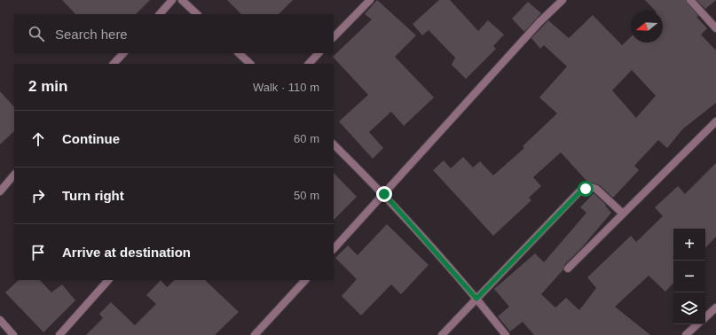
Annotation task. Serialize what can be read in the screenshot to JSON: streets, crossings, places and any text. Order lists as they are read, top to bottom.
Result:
{
  "north": "left",
  "page": {
    "search": "Search here",
    "heading": ["2 min", "Walk · 110 m"],
    "list": [
      ["Continue", "60 m"],
      ["Turn right", "50 m"],
      "Arrive at destination"
    ],
    "map_buttons": ["+", "−"]
  }
}
